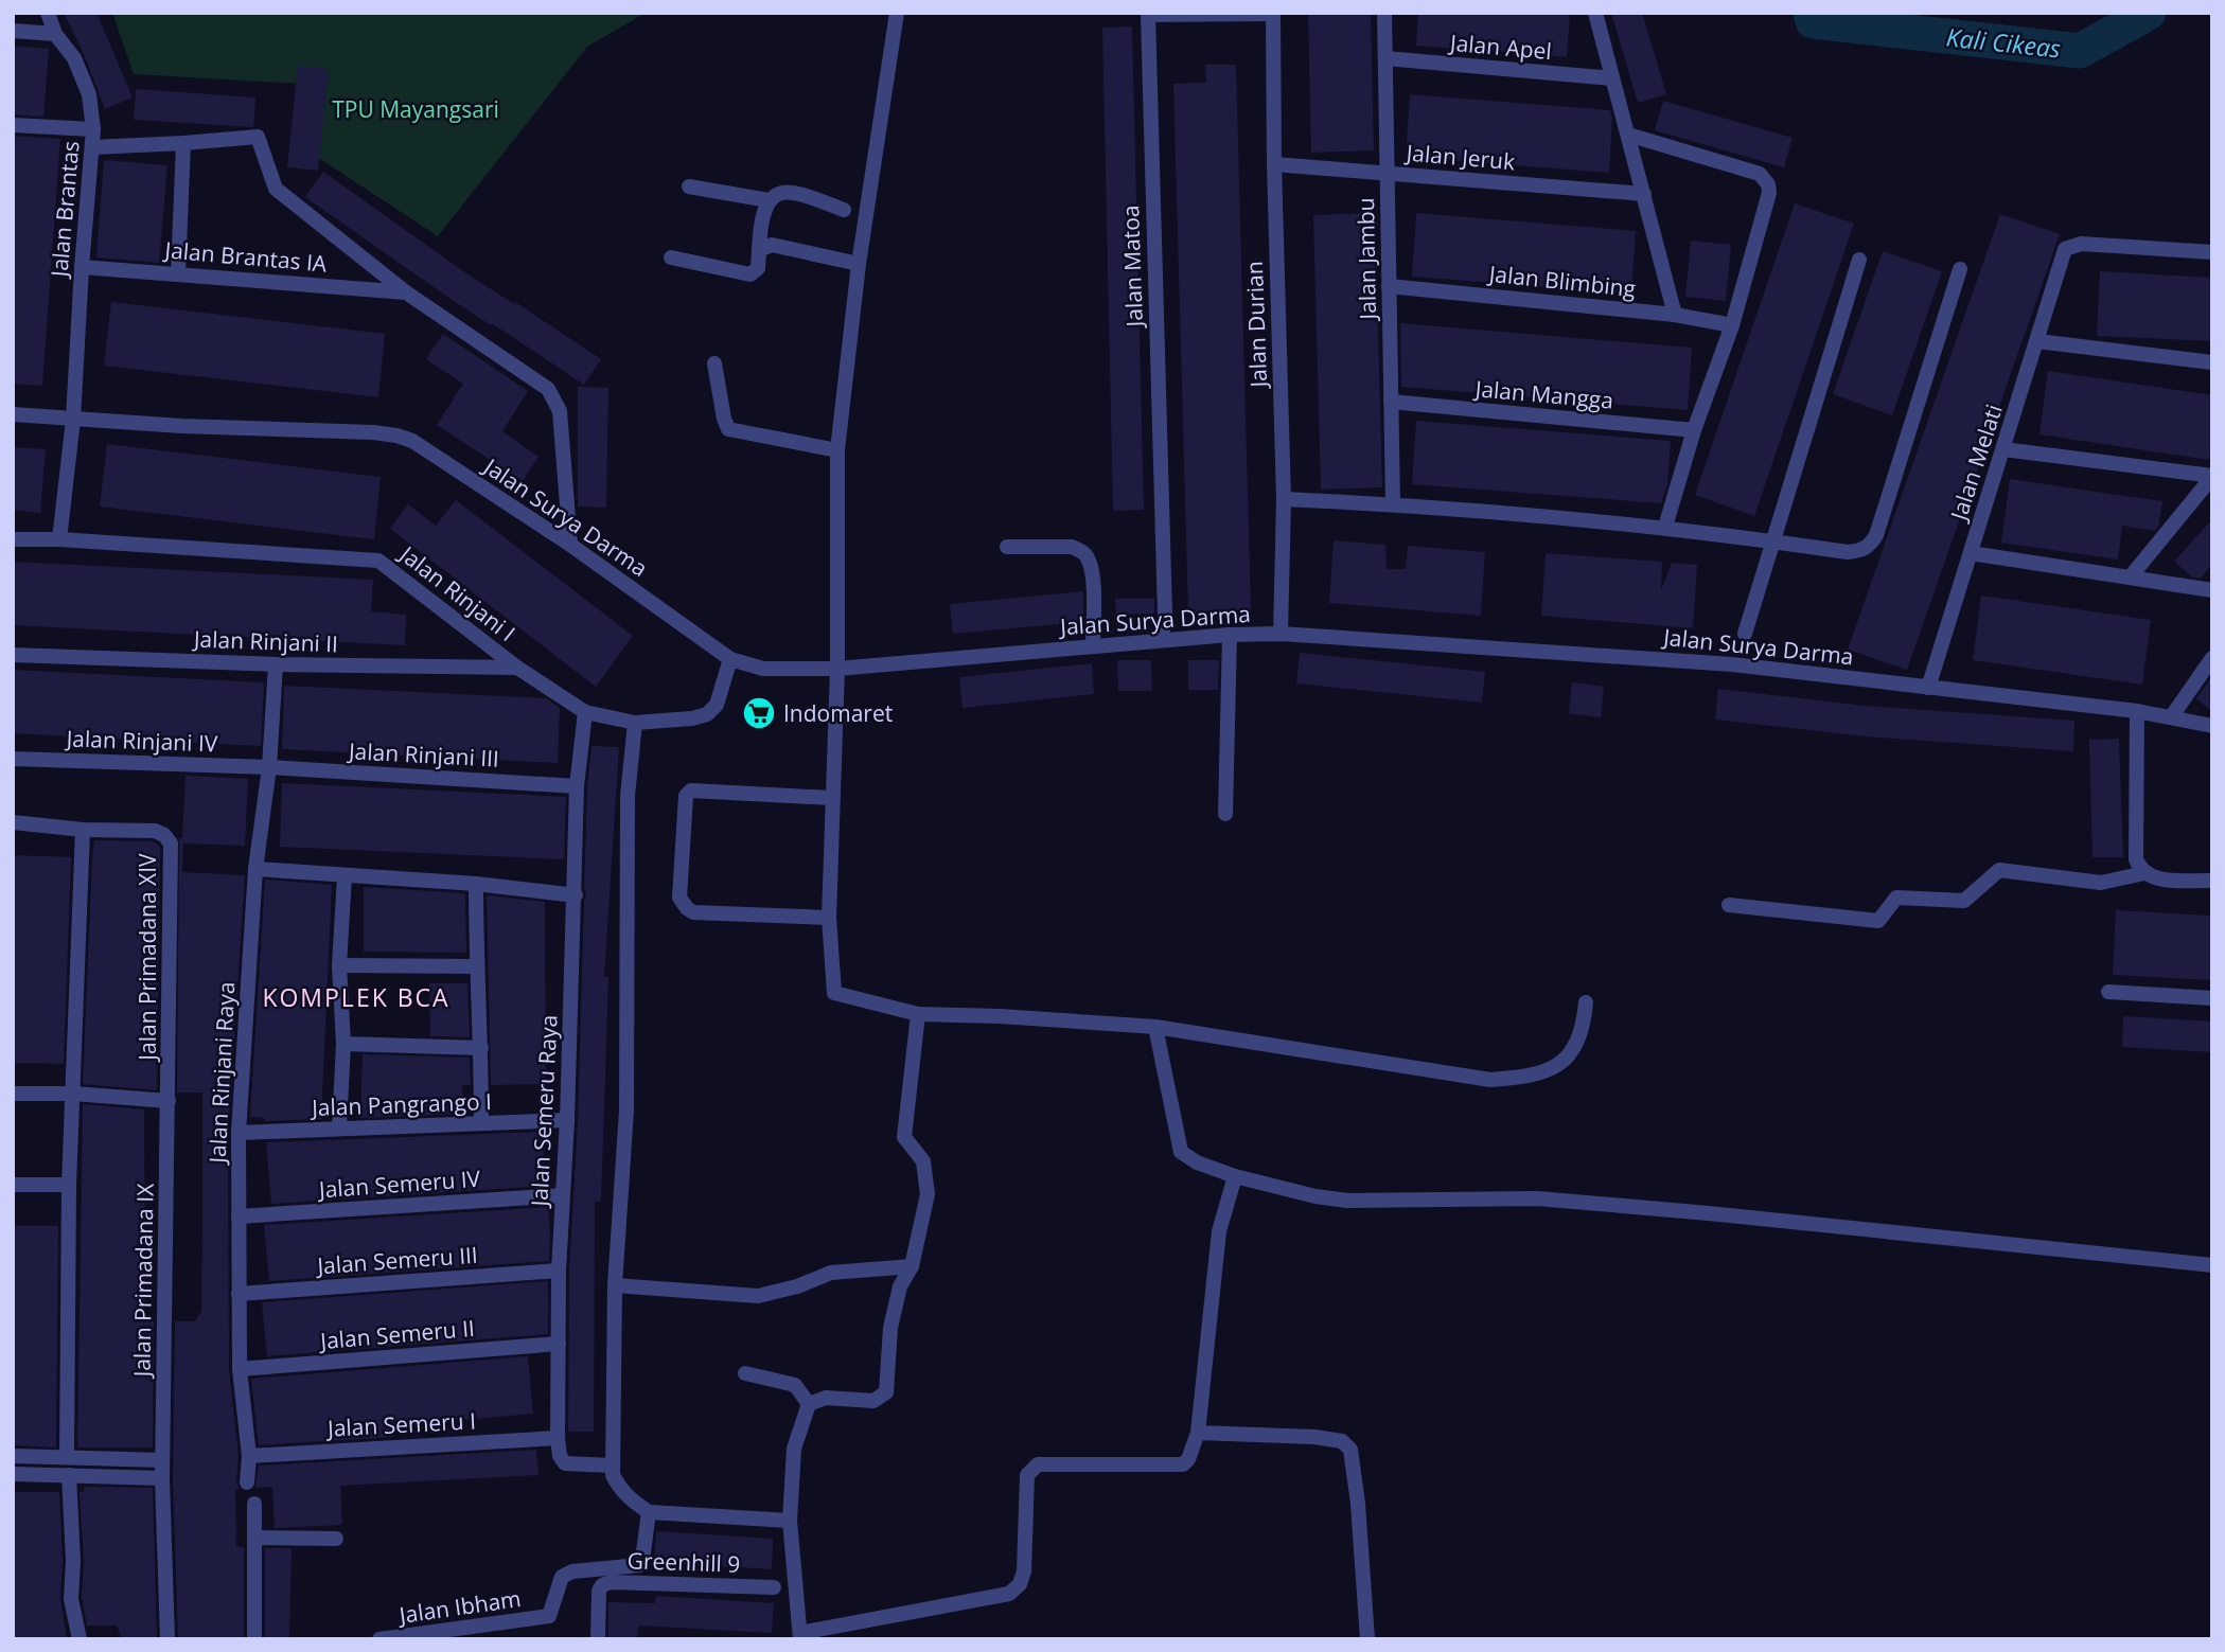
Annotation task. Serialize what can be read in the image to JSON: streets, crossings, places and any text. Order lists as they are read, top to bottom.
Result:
{
  "streets": {
    "street": [
      "Jalan Apel",
      "Jalan Jeruk",
      "Jalan Brantas",
      "Jalan Brantas IA",
      "Jalan Jambu",
      "Jalan Matoa",
      "Jalan Blimbing",
      "Jalan Durian",
      "Jalan Mangga",
      "Jalan Melati",
      "Jalan Surya Darma",
      "Jalan Rinjani I",
      "Jalan Rinjani II",
      "Jalan Rinjani IV",
      "Jalan Rinjani III",
      "Jalan Primadana XIV",
      "Jalan Rinjani Raya",
      "Jalan Pangrango I",
      "Jalan Semeru Raya",
      "Jalan Semeru IV",
      "Jalan Semeru III",
      "Jalan Primadana IX",
      "Jalan Semeru II",
      "Jalan Semeru I",
      "Greenhill 9",
      "Jalan Ibham"
    ]
  },
  "crossings": [
    ["Jalan Apel", "Jalan Jambu"],
    ["Jalan Jeruk", "Jalan Jambu"],
    ["Jalan Jeruk", "Jalan Durian"],
    ["Jalan Brantas", "Jalan Brantas IA"],
    ["Jalan Brantas", "Jalan Surya Darma"],
    ["Jalan Jambu", "Jalan Blimbing"],
    ["Jalan Jambu", "Jalan Mangga"],
    ["Jalan Matoa", "Jalan Durian"],
    ["Jalan Matoa", "Jalan Surya Darma"],
    ["Jalan Durian", "Jalan Surya Darma"],
    ["Jalan Melati", "Jalan Surya Darma"],
    ["Jalan Surya Darma", "Jalan Rinjani I"],
    ["Jalan Rinjani I", "Jalan Rinjani II"],
    ["Jalan Rinjani I", "Jalan Semeru Raya"],
    ["Jalan Rinjani II", "Jalan Rinjani Raya"],
    ["Jalan Rinjani IV", "Jalan Rinjani III"],
    ["Jalan Rinjani IV", "Jalan Rinjani Raya"],
    ["Jalan Rinjani III", "Jalan Rinjani Raya"],
    ["Jalan Rinjani III", "Jalan Semeru Raya"],
    ["Jalan Primadana XIV", "Jalan Primadana IX"],
    ["Jalan Rinjani Raya", "Jalan Pangrango I"],
    ["Jalan Rinjani Raya", "Jalan Semeru IV"],
    ["Jalan Rinjani Raya", "Jalan Semeru III"],
    ["Jalan Rinjani Raya", "Jalan Semeru II"],
    ["Jalan Rinjani Raya", "Jalan Semeru I"],
    ["Jalan Pangrango I", "Jalan Semeru Raya"],
    ["Jalan Semeru Raya", "Jalan Semeru IV"],
    ["Jalan Semeru Raya", "Jalan Semeru III"],
    ["Jalan Semeru Raya", "Jalan Semeru II"],
    ["Jalan Semeru Raya", "Jalan Semeru I"]
  ],
  "districts": ["KOMPLEK BCA"],
  "water": ["Kali Cikeas"],
  "parks": ["TPU Mayangsari"],
  "places": {
    "supermarket": ["Indomaret"]
  }
}
